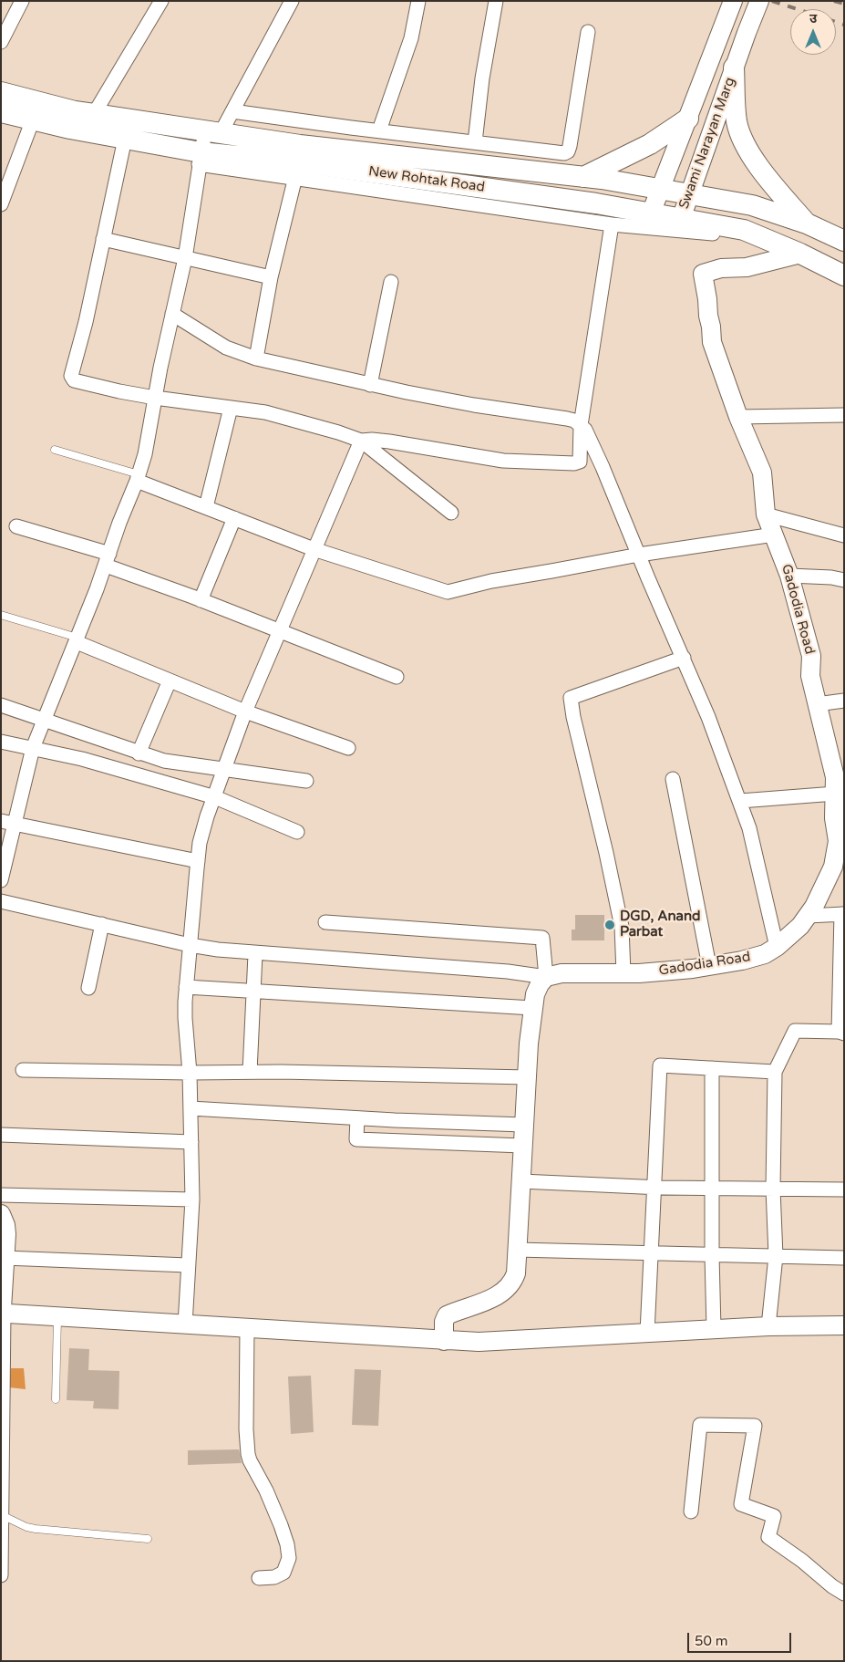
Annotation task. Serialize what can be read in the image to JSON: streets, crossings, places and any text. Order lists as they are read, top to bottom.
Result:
{
  "streets": {
    "main road": ["New Rohtak Road"],
    "street": ["Swami Narayan Marg", "Gadodia Road"]
  },
  "crossings": [
    ["Swami Narayan Marg", "New Rohtak Road"],
    ["New Rohtak Road", "Gadodia Road"]
  ],
  "places": ["DGD, Anand Parbat"],
  "scale_bar": "50 m",
  "north": "top"
}
